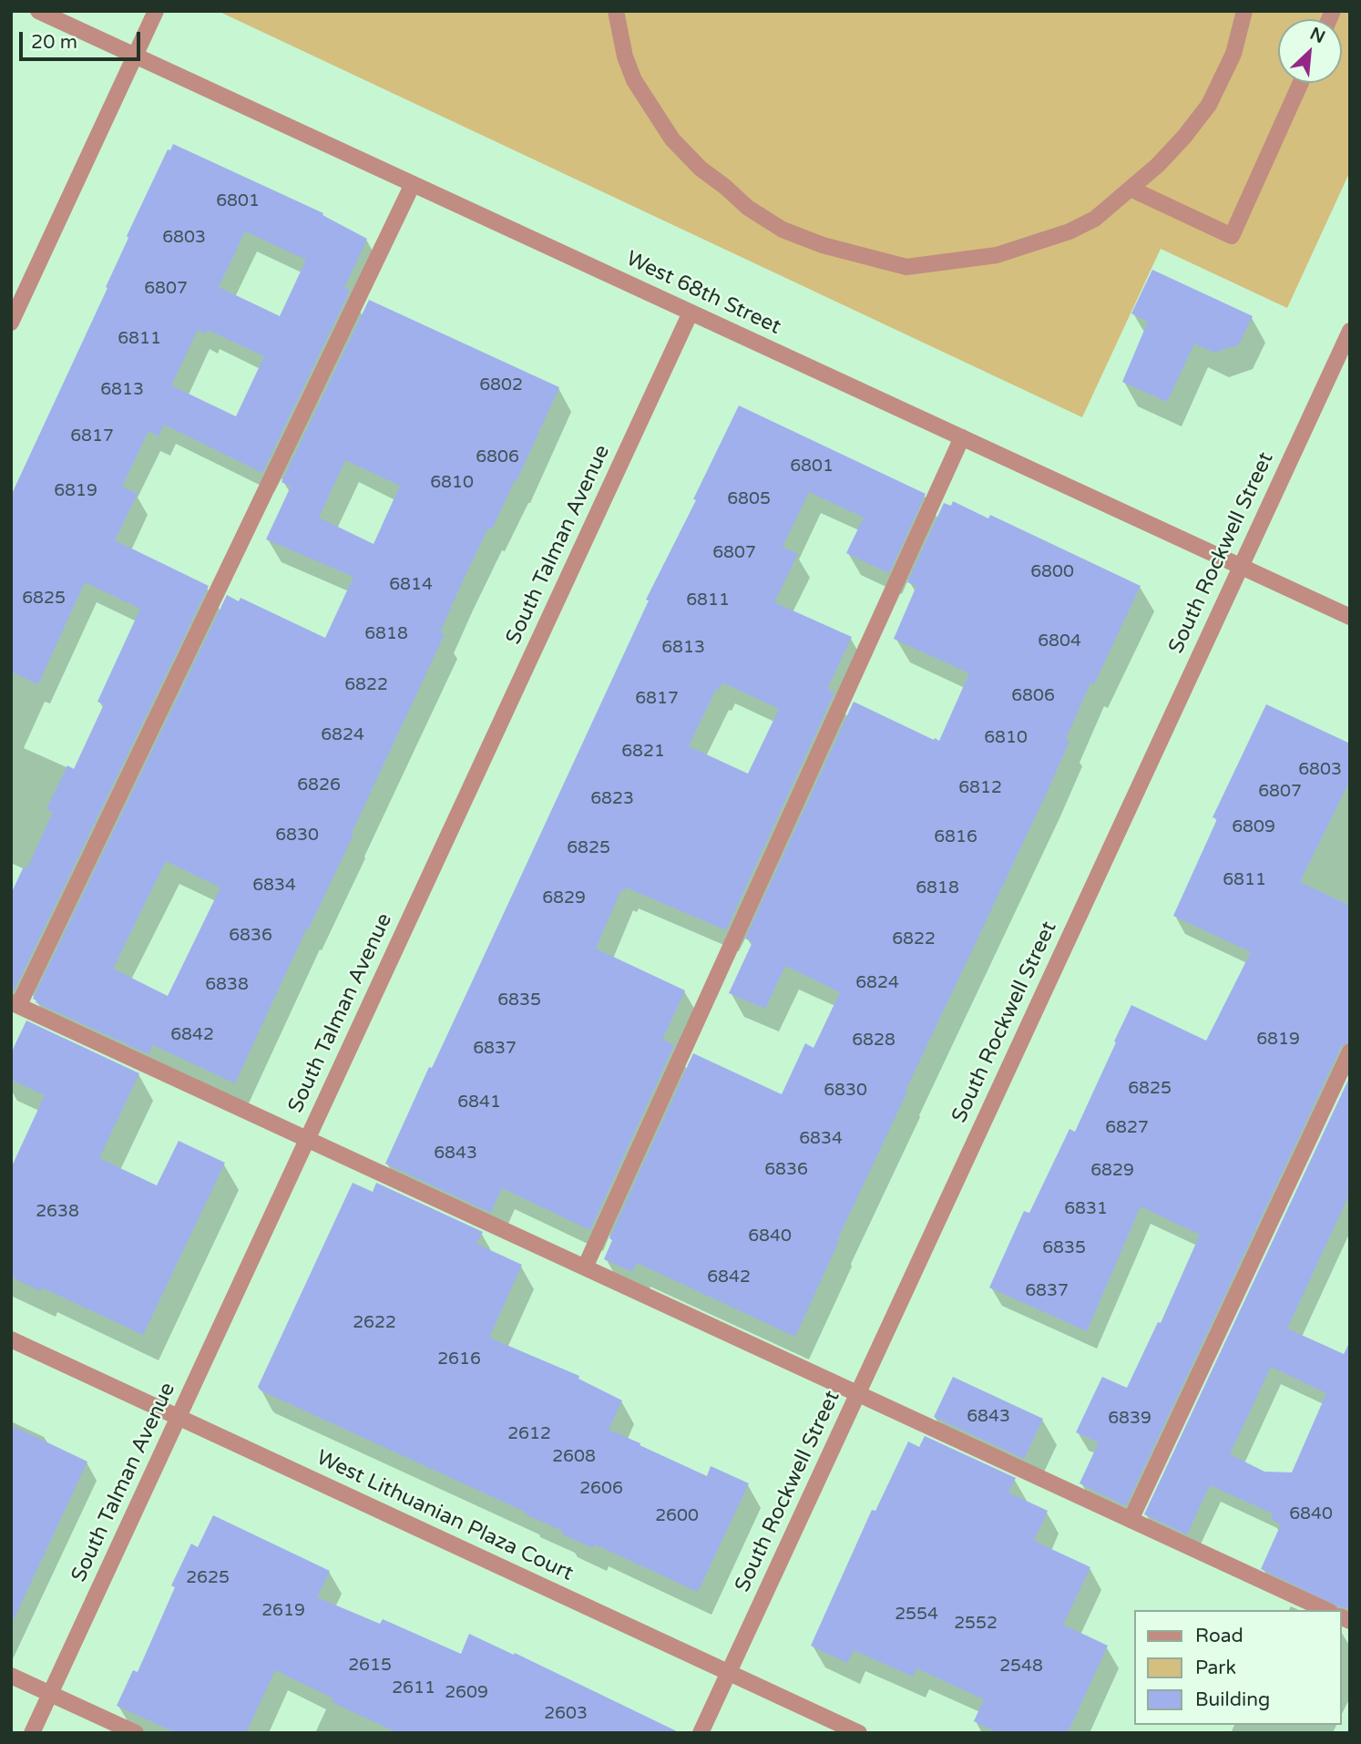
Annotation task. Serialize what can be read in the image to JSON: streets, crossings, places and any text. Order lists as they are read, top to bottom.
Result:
{
  "streets": {
    "street": [
      "West 68th Street",
      "South Talman Avenue",
      "South Rockwell Street",
      "West Lithuanian Plaza Court"
    ]
  },
  "crossings": [
    ["West 68th Street", "South Talman Avenue"],
    ["West 68th Street", "South Rockwell Street"],
    ["South Talman Avenue", "West Lithuanian Plaza Court"],
    ["South Rockwell Street", "West Lithuanian Plaza Court"]
  ],
  "house_numbers": [
    "6801",
    "6803",
    "6807",
    "6811",
    "6802",
    "6813",
    "6817",
    "6806",
    "6801",
    "6810",
    "6819",
    "6805",
    "6807",
    "6800",
    "6814",
    "6825",
    "6811",
    "6818",
    "6804",
    "6813",
    "6822",
    "6806",
    "6817",
    "6824",
    "6810",
    "6821",
    "6803",
    "6826",
    "6812",
    "6807",
    "6823",
    "6809",
    "6830",
    "6816",
    "6825",
    "6811",
    "6834",
    "6818",
    "6829",
    "6836",
    "6822",
    "6824",
    "6838",
    "6835",
    "6842",
    "6819",
    "6828",
    "6837",
    "6825",
    "6830",
    "6841",
    "6827",
    "6834",
    "6843",
    "6836",
    "6829",
    "6831",
    "2638",
    "6840",
    "6835",
    "6842",
    "6837",
    "2622",
    "2616",
    "6843",
    "6839",
    "2612",
    "2608",
    "2606",
    "6840",
    "2600",
    "2625",
    "2619",
    "2554",
    "2552",
    "2615",
    "2548",
    "2611",
    "2609",
    "2603"
  ],
  "legend": ["Road", "Park", "Building"],
  "scale_bar": "20 m",
  "north": "top right"
}
